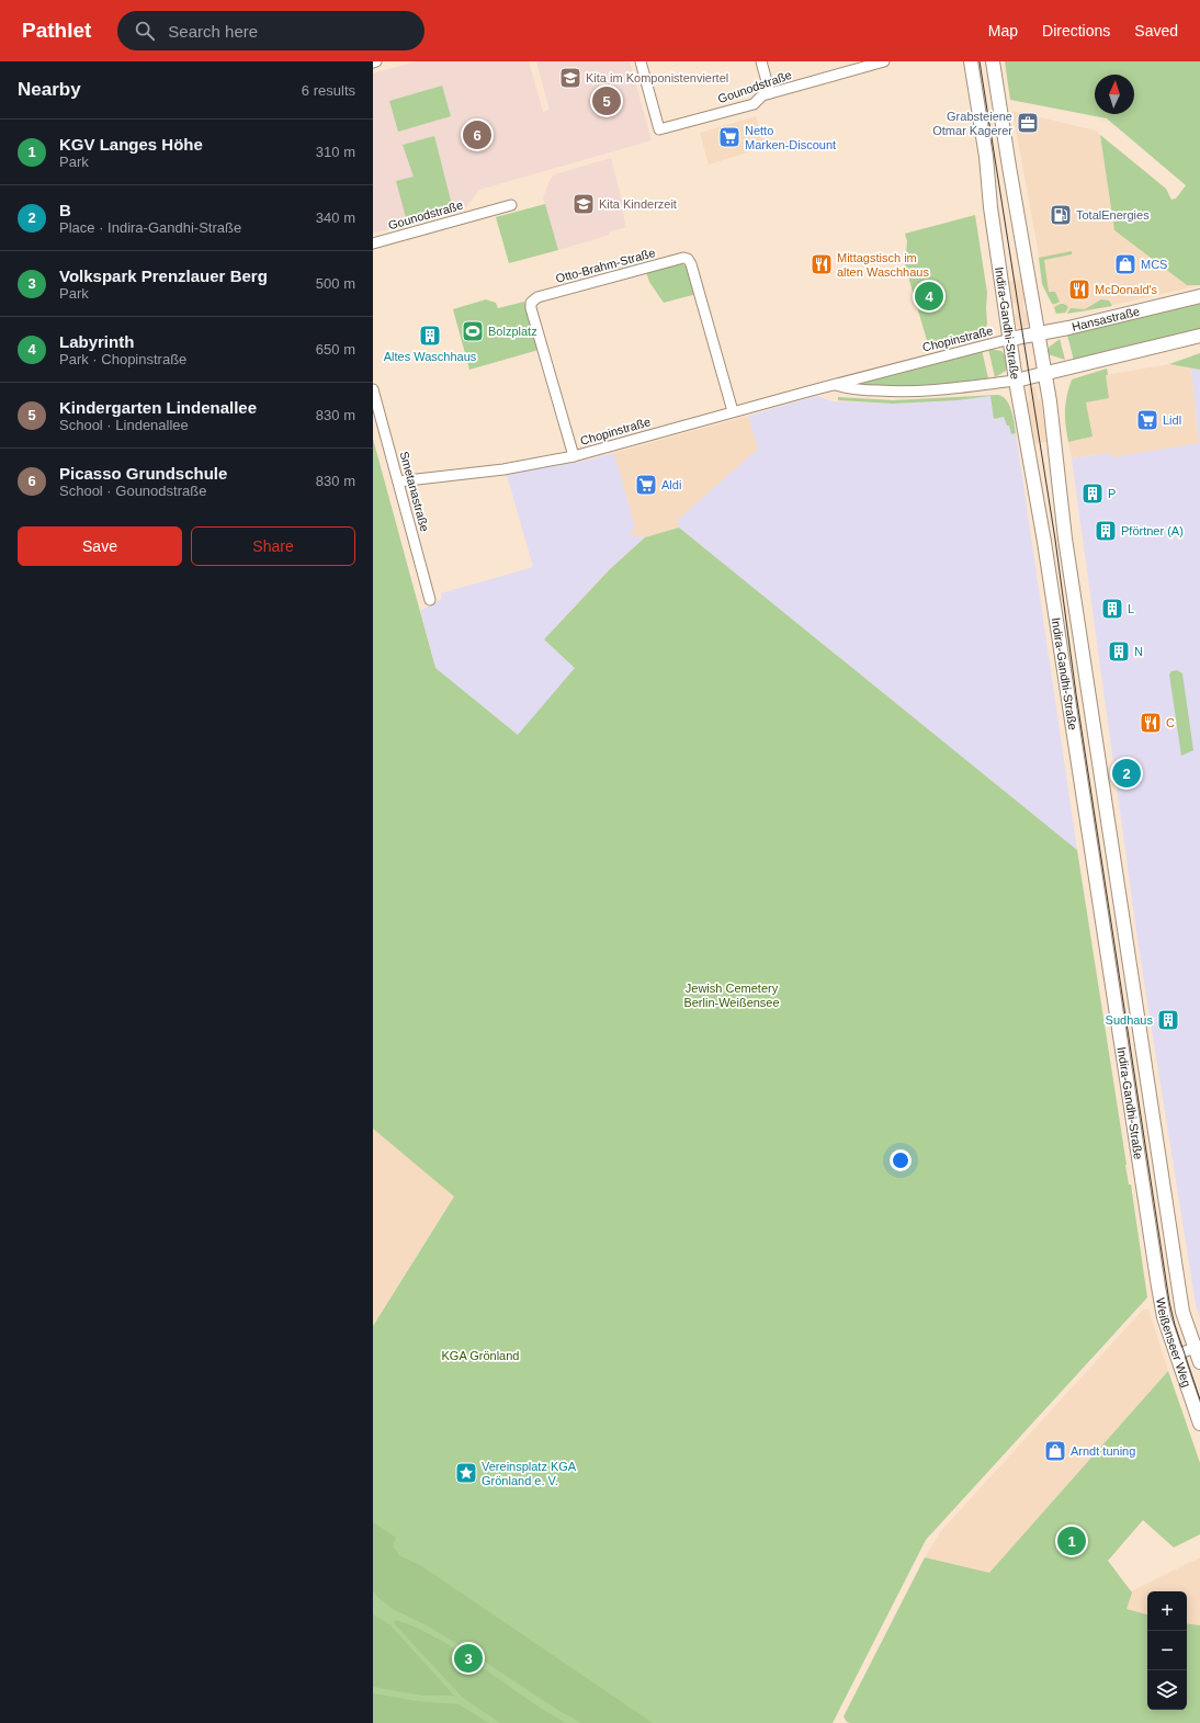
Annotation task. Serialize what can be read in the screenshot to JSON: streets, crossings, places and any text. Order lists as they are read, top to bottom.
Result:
{
  "streets": {
    "main road": ["Hansastraße", "Indira-Gandhi-Straße", "Weißenseer Weg"],
    "street": [
      "Gounodstraße",
      "Otto-Brahm-Straße",
      "Chopinstraße",
      "Smetanastraße"
    ]
  },
  "crossings": [
    ["Otto-Brahm-Straße", "Chopinstraße"],
    ["Hansastraße", "Indira-Gandhi-Straße"],
    ["Hansastraße", "Chopinstraße"],
    ["Indira-Gandhi-Straße", "Chopinstraße"],
    ["Indira-Gandhi-Straße", "Weißenseer Weg"],
    ["Chopinstraße", "Smetanastraße"]
  ],
  "parks": ["Jewish Cemetery Berlin-Weißensee", "KGA Grönland"],
  "places": {
    "school or university": ["Kita im Komponistenviertel", "Kita Kinderzeit"],
    "office": ["Grabsteiene Otmar Kagerer"],
    "supermarket": ["Netto Marken-Discount", "Lidl", "Aldi"],
    "fuel station": ["TotalEnergies"],
    "restaurant": ["Mittagstisch im alten Waschhaus", "McDonald's", "C"],
    "shop": ["MCS", "Arndt tuning"],
    "sports": ["Bolzplatz"],
    "building": [
      "Altes Waschhaus",
      "P",
      "Pförtner (A)",
      "L",
      "N",
      "Sudhaus"
    ],
    "place": ["Vereinsplatz KGA Grönland e. V."]
  },
  "north": "top",
  "page": {
    "header": "Pathlet",
    "search": "Search here",
    "nav": ["Map", "Directions", "Saved"],
    "heading": ["Nearby", "6 results"],
    "pins": [
      "5",
      "6",
      "4",
      "2",
      "1",
      "3"
    ],
    "list": [
      {
        "mark": "1",
        "name": "KGV Langes Höhe",
        "note": "Park",
        "value": "310 m"
      },
      {
        "mark": "2",
        "name": "B",
        "note": "Place · Indira-Gandhi-Straße",
        "value": "340 m"
      },
      {
        "mark": "3",
        "name": "Volkspark Prenzlauer Berg",
        "note": "Park",
        "value": "500 m"
      },
      {
        "mark": "4",
        "name": "Labyrinth",
        "note": "Park · Chopinstraße",
        "value": "650 m"
      },
      {
        "mark": "5",
        "name": "Kindergarten Lindenallee",
        "note": "School · Lindenallee",
        "value": "830 m"
      },
      {
        "mark": "6",
        "name": "Picasso Grundschule",
        "note": "School · Gounodstraße",
        "value": "830 m"
      }
    ],
    "buttons": ["Save", "Share"],
    "map_buttons": ["+", "−"]
  }
}
